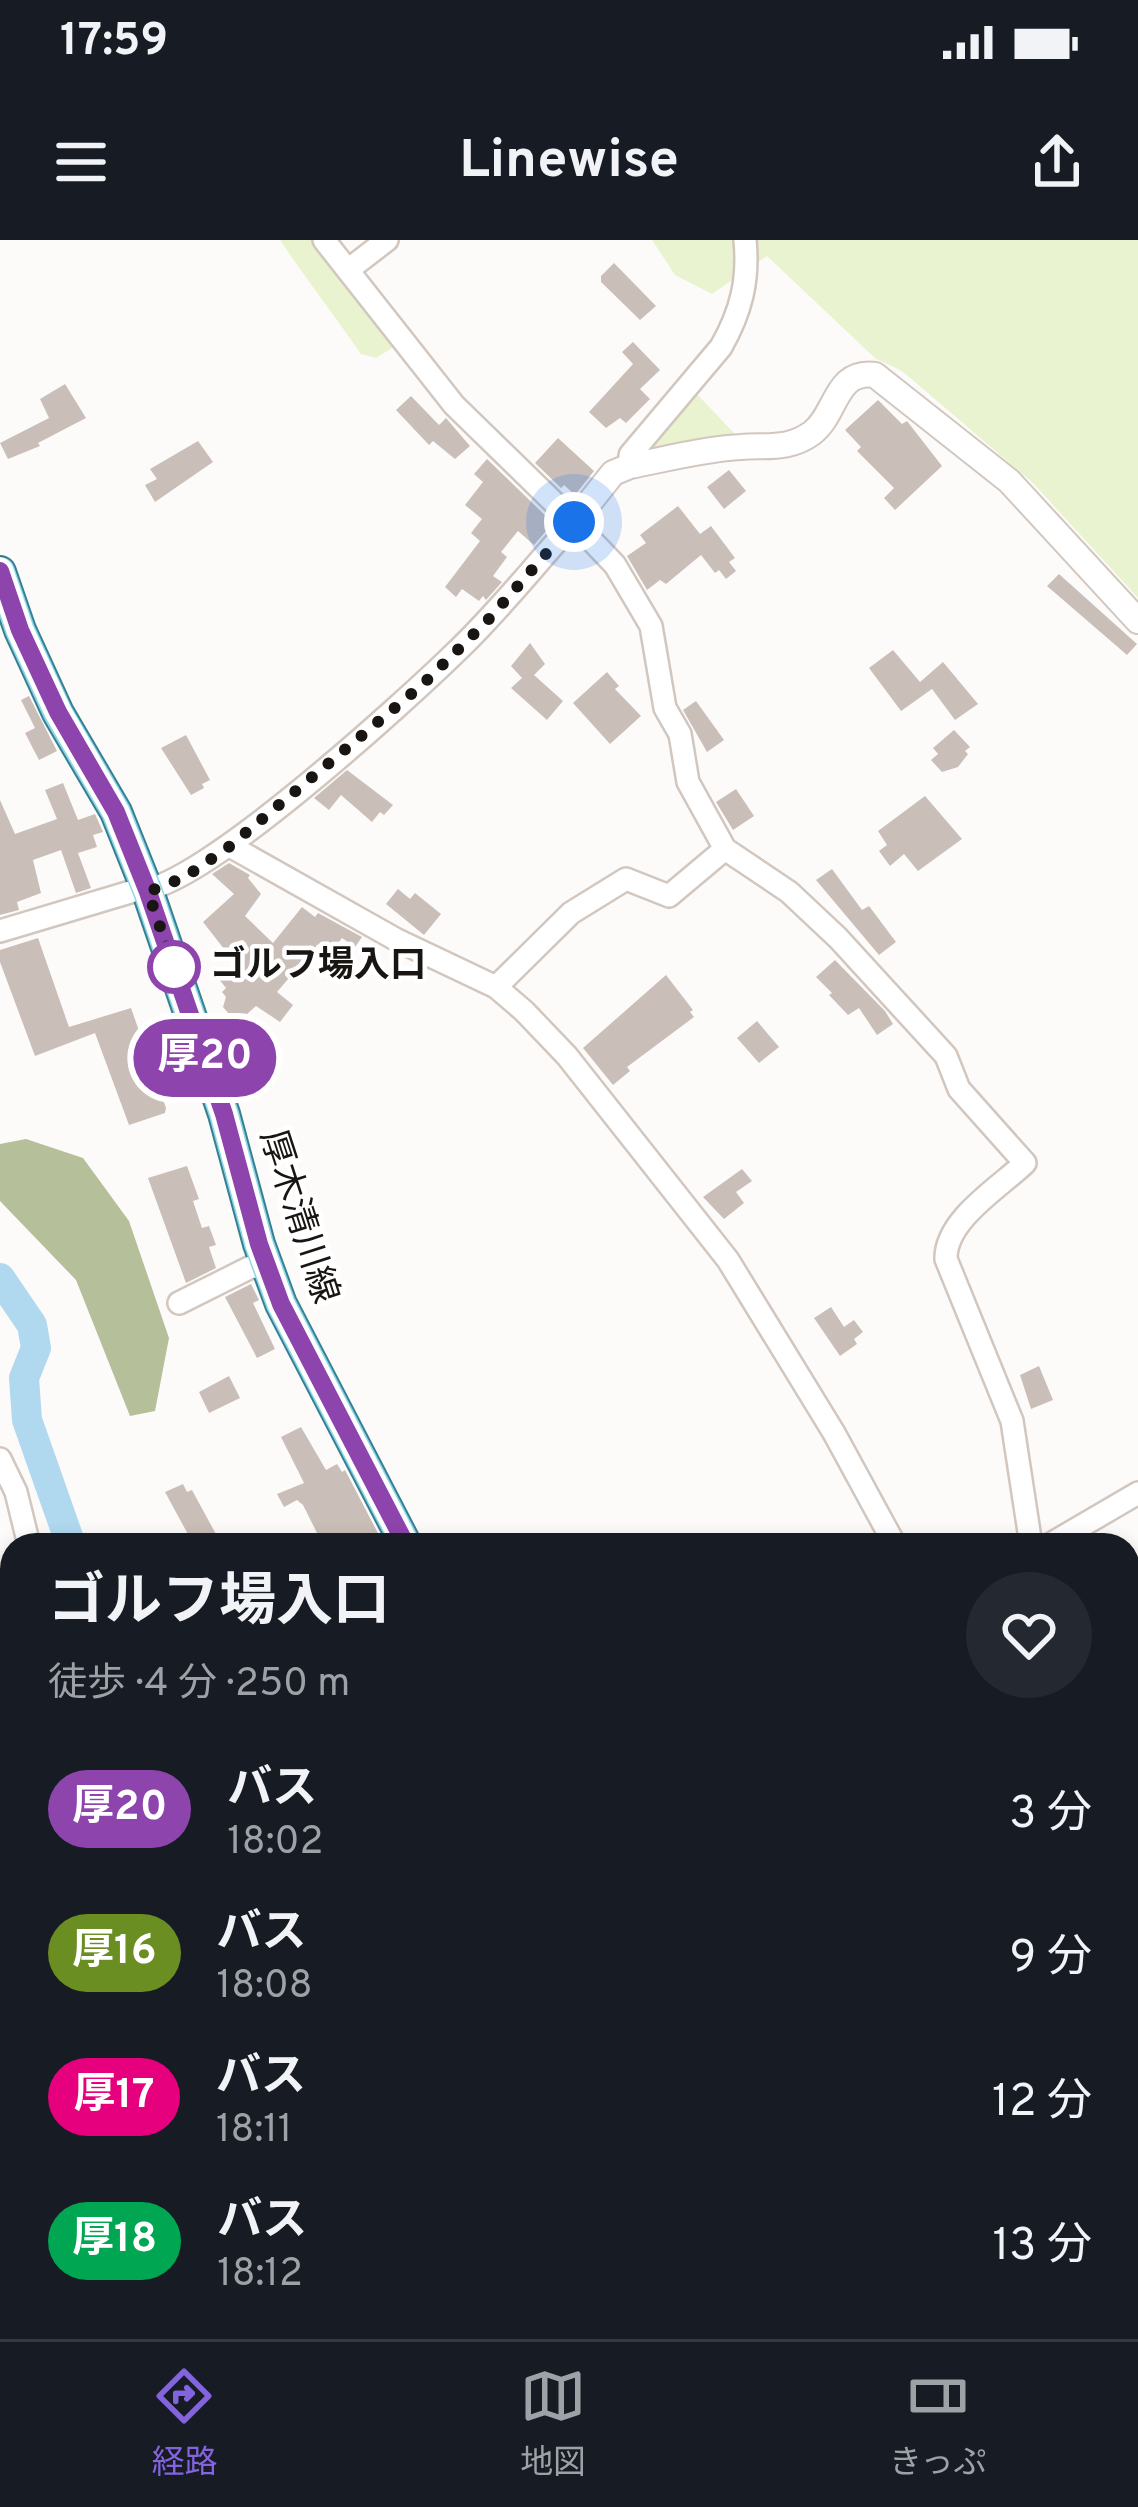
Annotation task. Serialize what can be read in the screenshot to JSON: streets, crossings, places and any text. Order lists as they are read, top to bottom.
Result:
{
  "streets": {
    "main road": ["厚木清川線"]
  },
  "places": ["ゴルフ場入口"],
  "lines": ["bus line 厚20"],
  "page": {
    "status": "17:59",
    "header": "Linewise",
    "on_map": "厚20",
    "heading": ["ゴルフ場入口", "徒歩 · 4 分 · 250 m"],
    "list": [
      {
        "mark": "厚20",
        "name": "バス",
        "note": "18:02",
        "value": "3 分"
      },
      {
        "mark": "厚16",
        "name": "バス",
        "note": "18:08",
        "value": "9 分"
      },
      {
        "mark": "厚17",
        "name": "バス",
        "note": "18:11",
        "value": "12 分"
      },
      {
        "mark": "厚18",
        "name": "バス",
        "note": "18:12",
        "value": "13 分"
      }
    ],
    "tabs": ["経路", "地図", "きっぷ"]
  }
}
